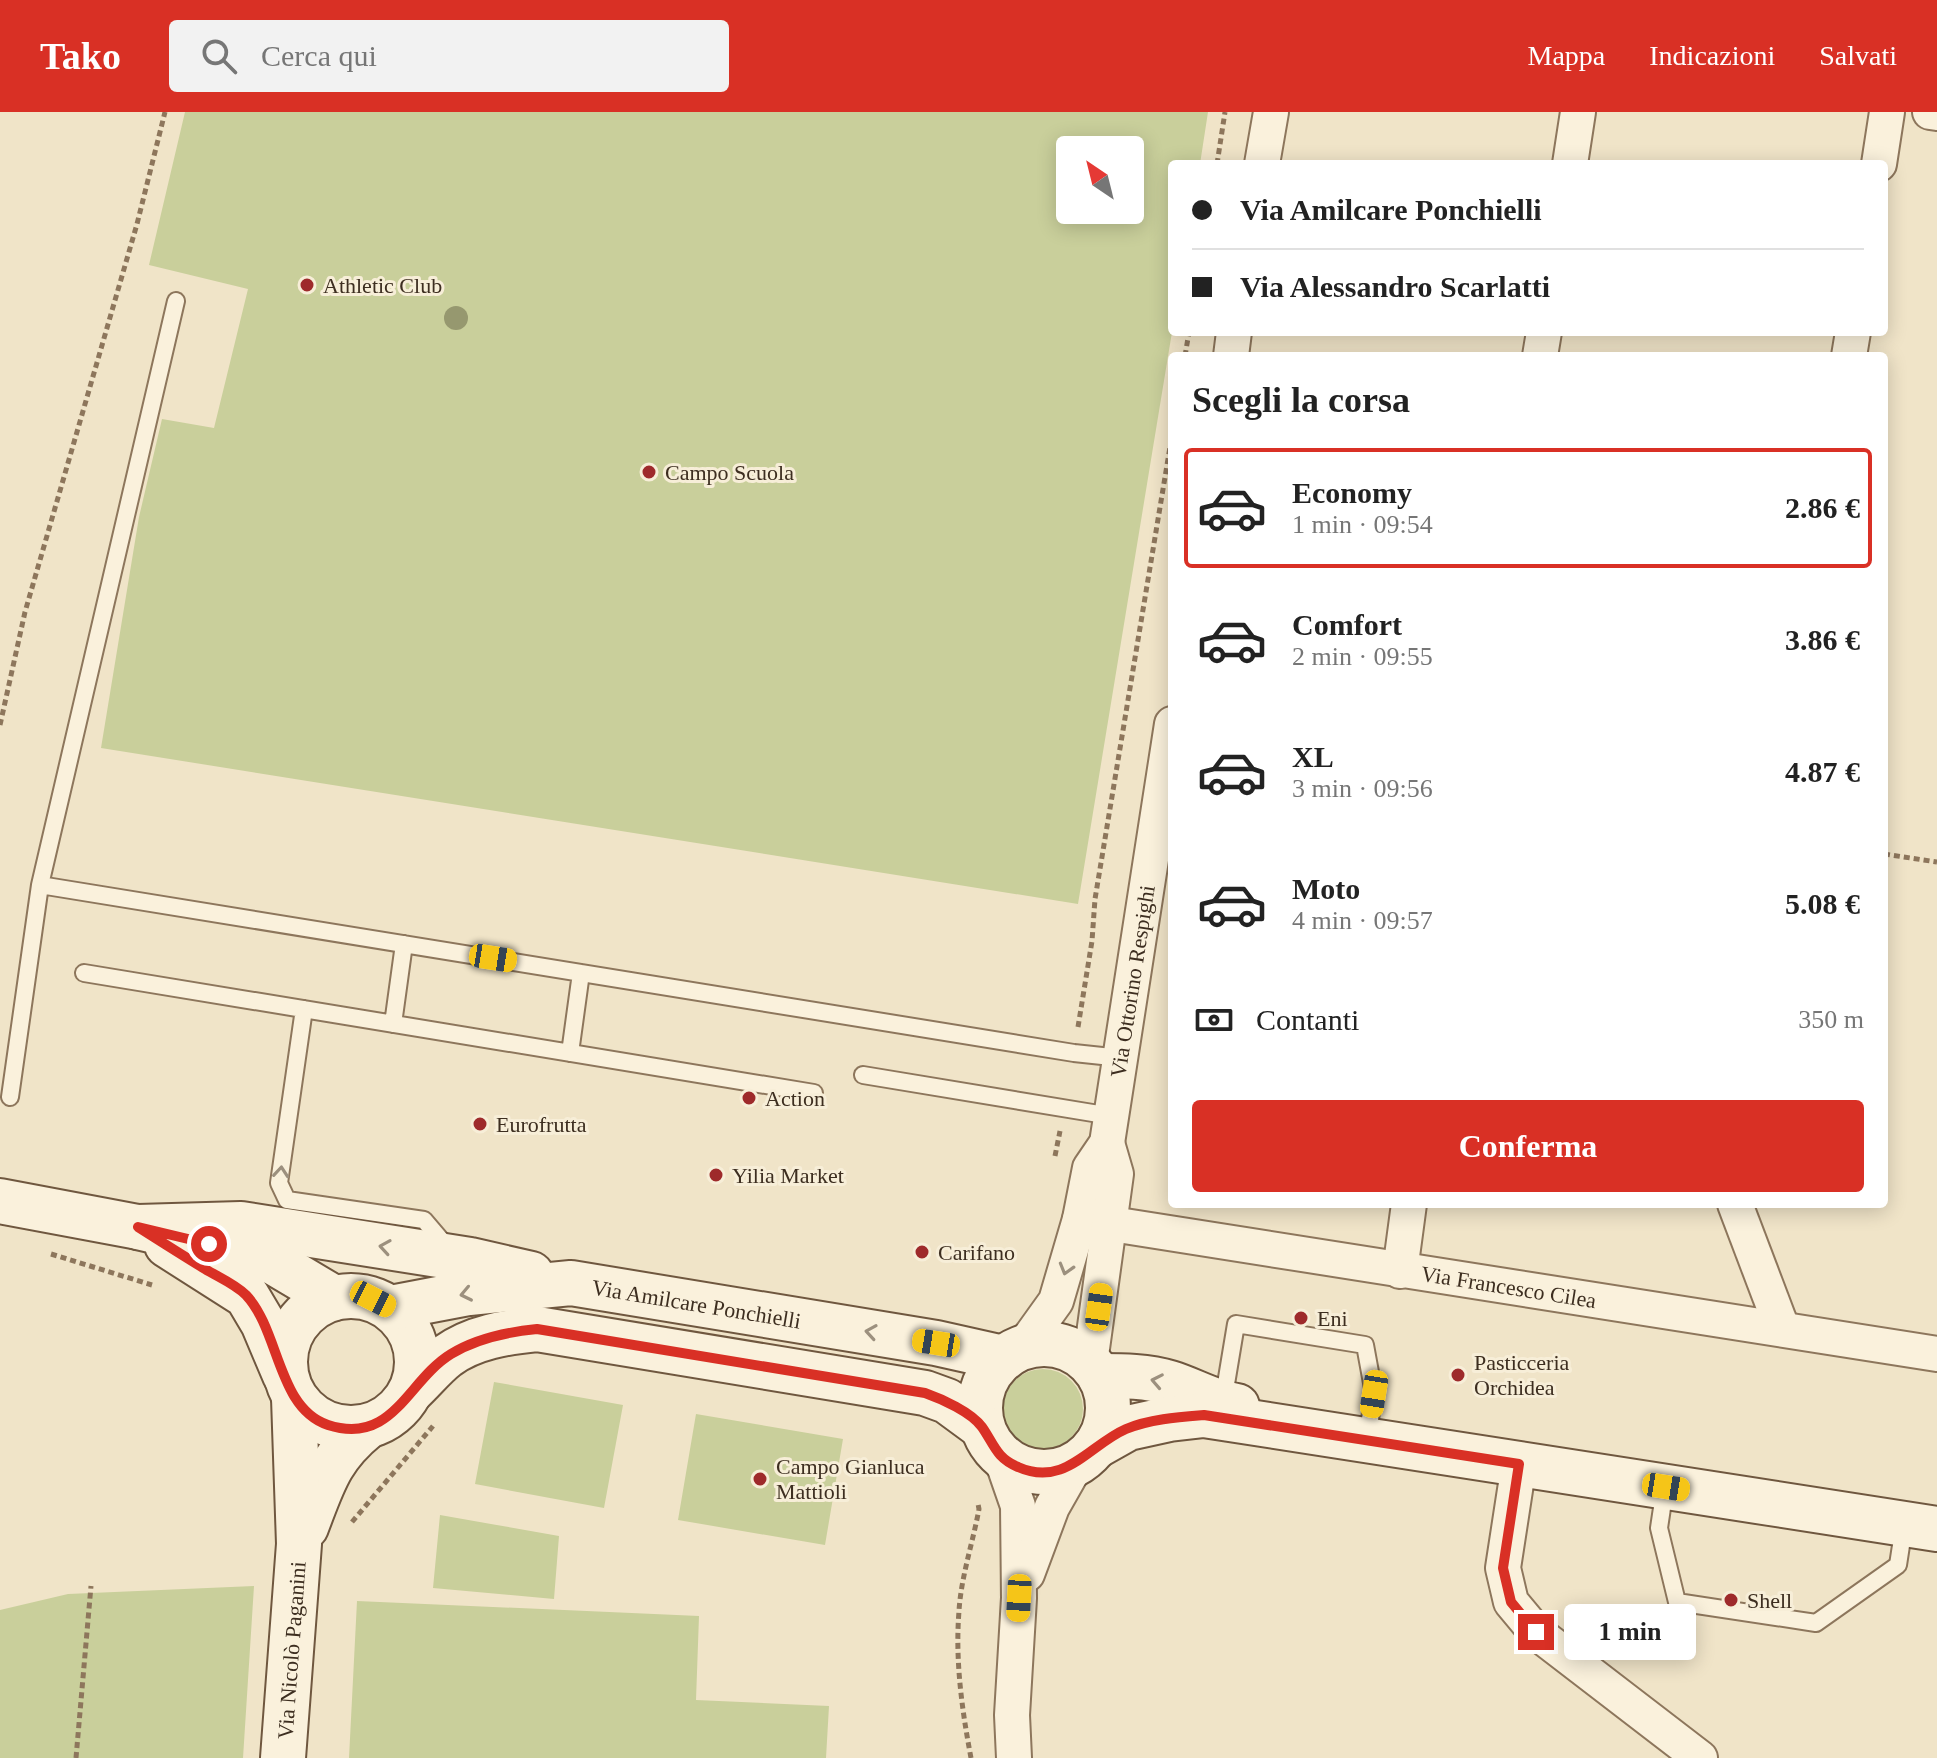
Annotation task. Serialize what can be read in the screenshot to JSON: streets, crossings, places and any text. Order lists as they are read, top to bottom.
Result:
{
  "streets": {
    "main road": ["Via Amilcare Ponchielli", "Via Nicolò Paganini"],
    "street": ["Via Ottorino Respighi", "Via Francesco Cilea"]
  },
  "crossings": [
    ["Via Ottorino Respighi", "Via Francesco Cilea"],
    ["Via Ottorino Respighi", "Via Amilcare Ponchielli"],
    ["Via Amilcare Ponchielli", "Via Nicolò Paganini"]
  ],
  "places": [
    "Athletic Club",
    "Campo Scuola",
    "Action",
    "Eurofrutta",
    "Yilia Market",
    "Carifano",
    "Eni",
    "Pasticceria Orchidea",
    "Campo Gianluca Mattioli",
    "Shell"
  ],
  "north": "top left",
  "page": {
    "header": "Tako",
    "search": "Cerca qui",
    "nav": ["Mappa", "Indicazioni", "Salvati"],
    "banner": ["Via Amilcare Ponchielli", "Via Alessandro Scarlatti"],
    "heading": "Scegli la corsa",
    "list": [
      {
        "name": "Economy",
        "note": "1 min · 09:54",
        "value": "2.86 €"
      },
      {
        "name": "Comfort",
        "note": "2 min · 09:55",
        "value": "3.86 €"
      },
      {
        "name": "XL",
        "note": "3 min · 09:56",
        "value": "4.87 €"
      },
      {
        "name": "Moto",
        "note": "4 min · 09:57",
        "value": "5.08 €"
      }
    ],
    "pay": ["Contanti", "350 m"],
    "buttons": "Conferma",
    "bubble": "1 min"
  }
}
